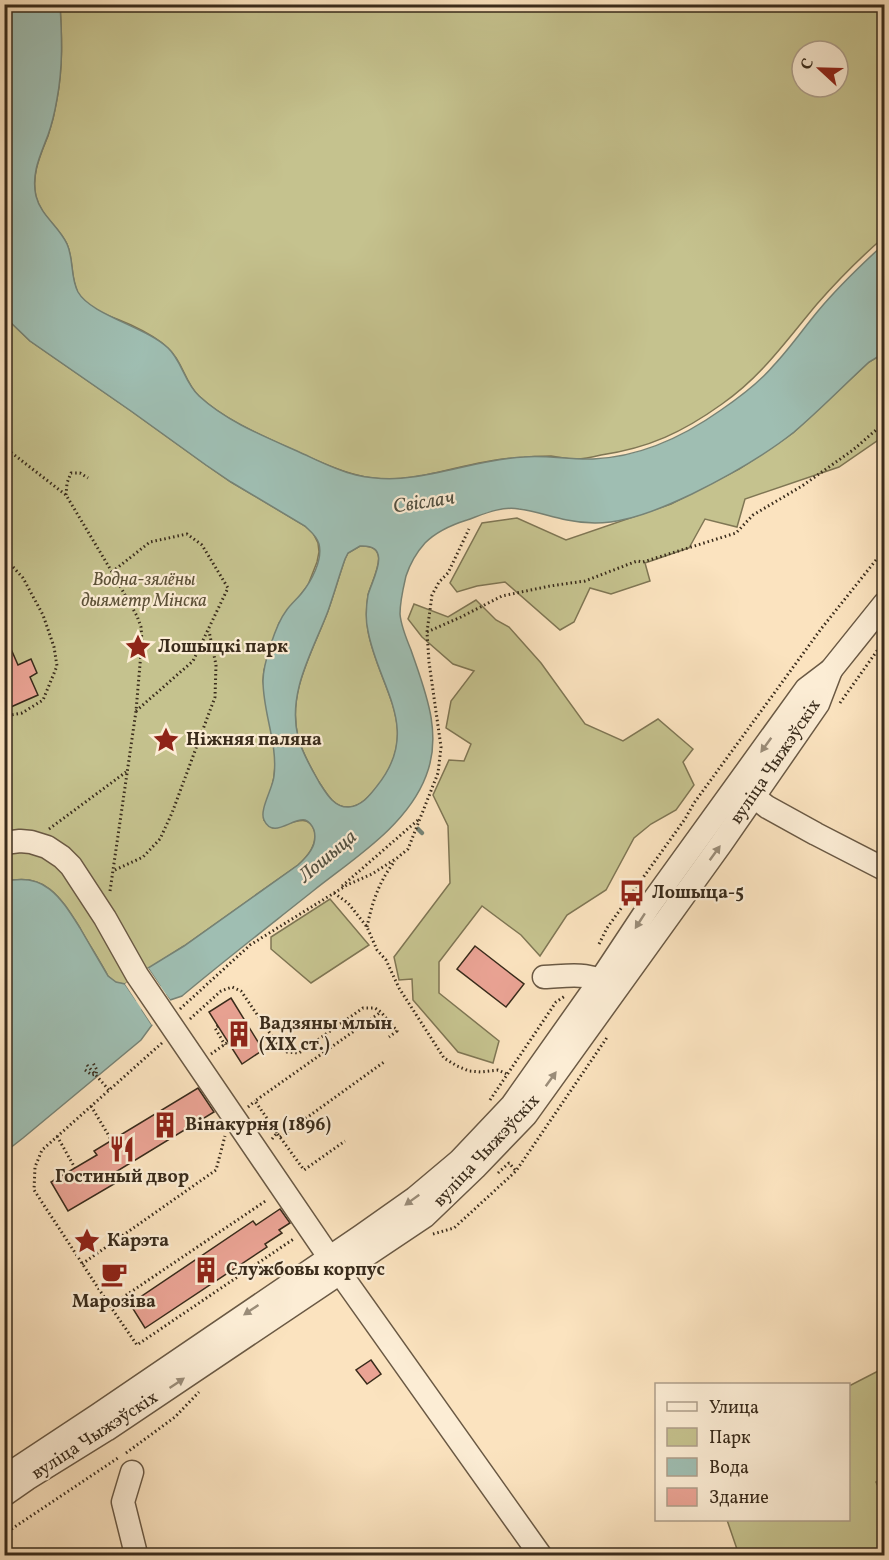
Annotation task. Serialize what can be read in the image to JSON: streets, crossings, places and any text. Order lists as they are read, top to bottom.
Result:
{
  "streets": {
    "street": ["вуліца Чыжэўскіх"]
  },
  "water": ["Свіслач", "Лошыца"],
  "parks": ["Водна-зялёны дыяметр Мінска"],
  "places": {
    "place": ["Лошыцкі парк", "Ніжняя паляна", "Карэта"],
    "bus stop": ["Лошыца-5"],
    "building": ["Вадзяны млын (XIX ст.)", "Вінакурня (1896)", "Службовы корпус"],
    "restaurant": ["Гостиный двор"],
    "cafe": ["Марозіва"]
  },
  "legend": [
    "Улица",
    "Парк",
    "Вода",
    "Здание"
  ],
  "north": "left"
}
